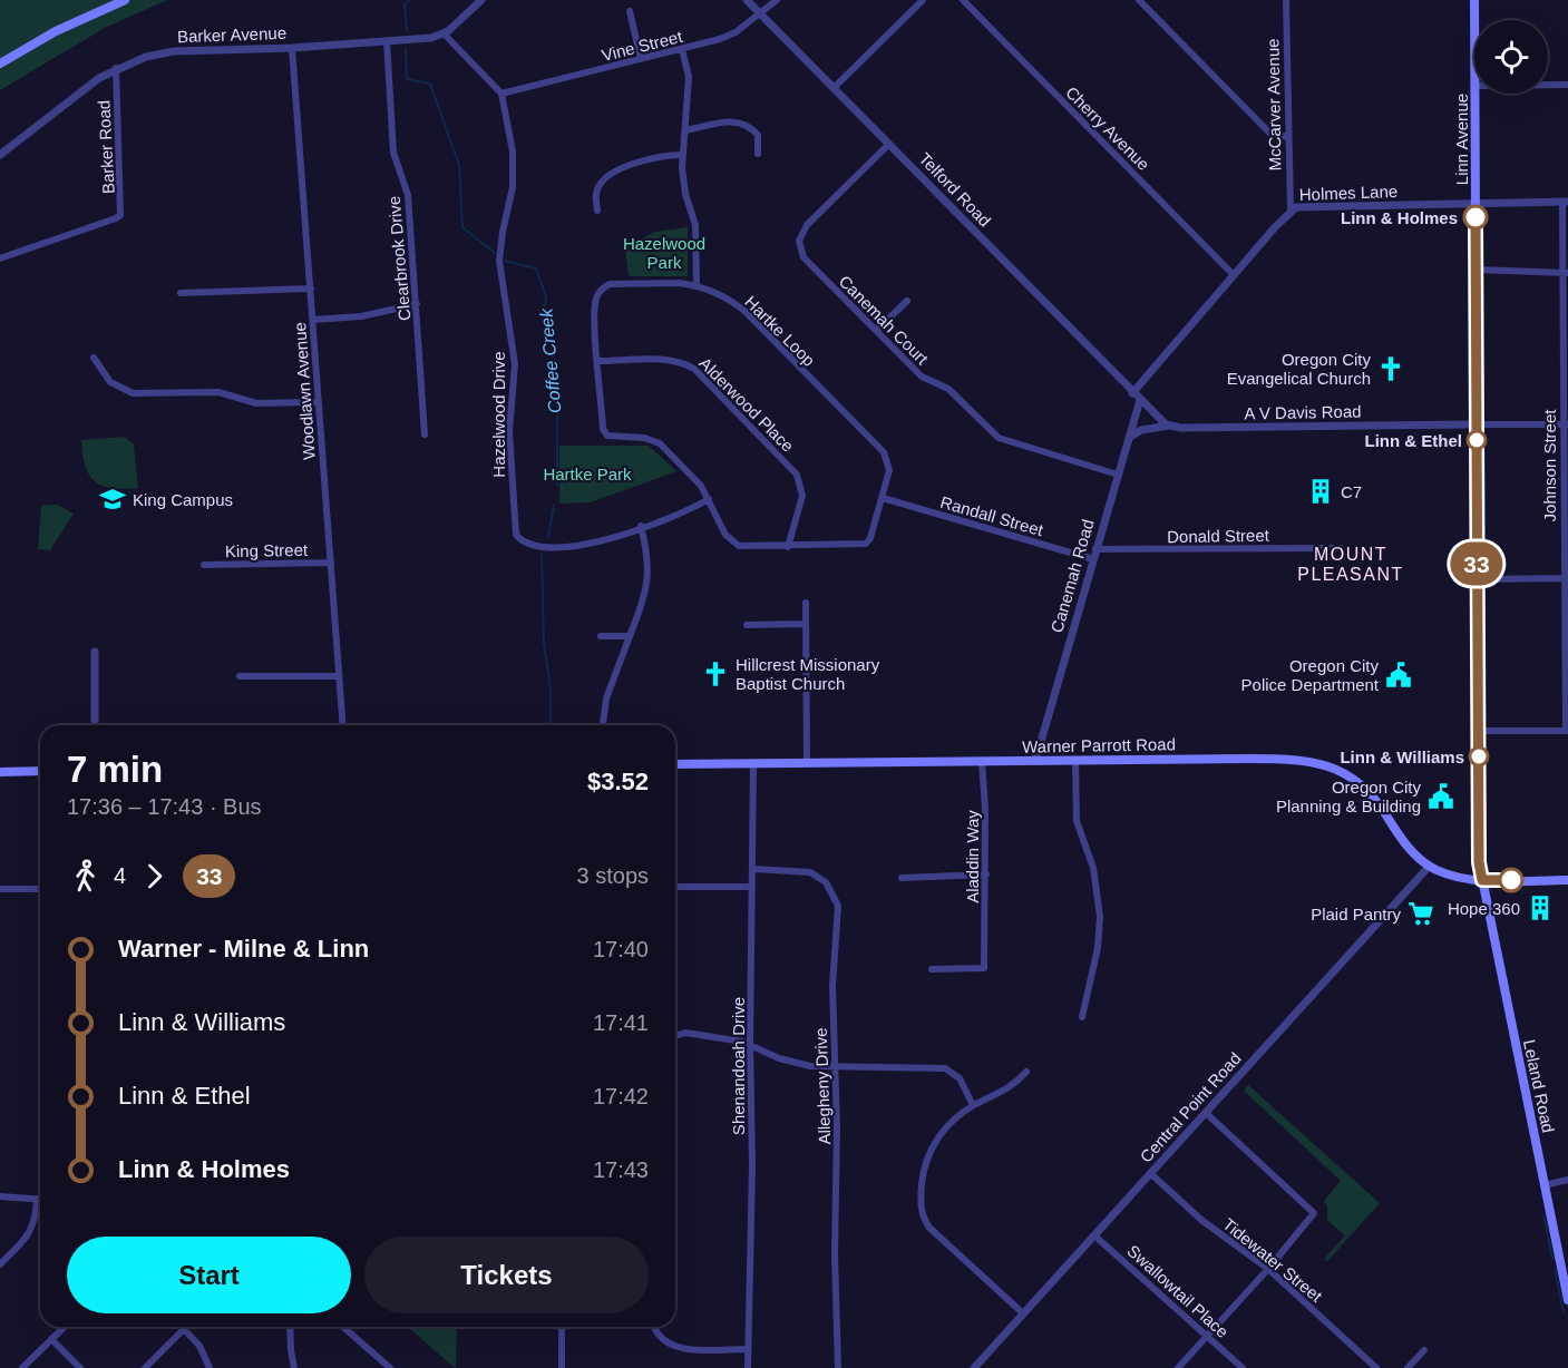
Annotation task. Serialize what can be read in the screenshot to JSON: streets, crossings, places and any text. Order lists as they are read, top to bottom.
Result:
{
  "streets": {
    "main road": ["Linn Avenue", "Warner Parrott Road", "Leland Road"],
    "street": [
      "Barker Avenue",
      "Vine Street",
      "McCarver Avenue",
      "Cherry Avenue",
      "Barker Road",
      "Telford Road",
      "Holmes Lane",
      "Clearbrook Drive",
      "Canemah Court",
      "Hartke Loop",
      "Woodlawn Avenue",
      "Alderwood Place",
      "A V Davis Road",
      "Hazelwood Drive",
      "Johnson Street",
      "Randall Street",
      "Donald Street",
      "King Street",
      "Canemah Road",
      "Aladdin Way",
      "Shenandoah Drive",
      "Allegheny Drive",
      "Central Point Road",
      "Tidewater Street",
      "Swallowtail Place"
    ]
  },
  "crossings": [
    ["Barker Avenue", "Barker Road"],
    ["Barker Avenue", "Clearbrook Drive"],
    ["Barker Avenue", "Woodlawn Avenue"],
    ["Vine Street", "Telford Road"],
    ["Vine Street", "Hazelwood Drive"],
    ["McCarver Avenue", "Holmes Lane"],
    ["Cherry Avenue", "Holmes Lane"],
    ["Linn Avenue", "Holmes Lane"],
    ["Linn Avenue", "A V Davis Road"],
    ["Linn Avenue", "Warner Parrott Road"],
    ["Linn Avenue", "Leland Road"],
    ["Telford Road", "Holmes Lane"],
    ["Telford Road", "Canemah Court"],
    ["Telford Road", "Canemah Road"],
    ["Holmes Lane", "Johnson Street"],
    ["Canemah Court", "Canemah Road"],
    ["Hartke Loop", "Alderwood Place"],
    ["Hartke Loop", "Hazelwood Drive"],
    ["Hartke Loop", "Randall Street"],
    ["Woodlawn Avenue", "King Street"],
    ["A V Davis Road", "Canemah Road"],
    ["Randall Street", "Canemah Road"],
    ["Donald Street", "Canemah Road"],
    ["Canemah Road", "Warner Parrott Road"],
    ["Warner Parrott Road", "Aladdin Way"],
    ["Warner Parrott Road", "Shenandoah Drive"],
    ["Warner Parrott Road", "Leland Road"],
    ["Warner Parrott Road", "Central Point Road"],
    ["Shenandoah Drive", "Allegheny Drive"],
    ["Central Point Road", "Tidewater Street"],
    ["Central Point Road", "Swallowtail Place"]
  ],
  "districts": ["MOUNT PLEASANT"],
  "water": ["Coffee Creek"],
  "parks": ["Hazelwood Park", "Hartke Park"],
  "places": {
    "other": ["Linn & Holmes", "Linn & Ethel", "Linn & Williams"],
    "church": ["Oregon City Evangelical Church", "Hillcrest Missionary Baptist Church"],
    "building": ["C7", "Hope 360"],
    "school or university": ["King Campus"],
    "public building": ["Oregon City Police Department", "Oregon City Planning & Building"],
    "supermarket": ["Plaid Pantry"]
  },
  "lines": ["bus line 33"],
  "page": {
    "on_map": "33",
    "heading": ["7 min", "17:36 – 17:43 · Bus", "$3.52"],
    "legs": ["4", "33", "3 stops"],
    "list": [
      {
        "name": "Warner - Milne & Linn",
        "value": "17:40"
      },
      {
        "name": "Linn & Williams",
        "value": "17:41"
      },
      {
        "name": "Linn & Ethel",
        "value": "17:42"
      },
      {
        "name": "Linn & Holmes",
        "value": "17:43"
      }
    ],
    "buttons": ["Start", "Tickets"]
  }
}
